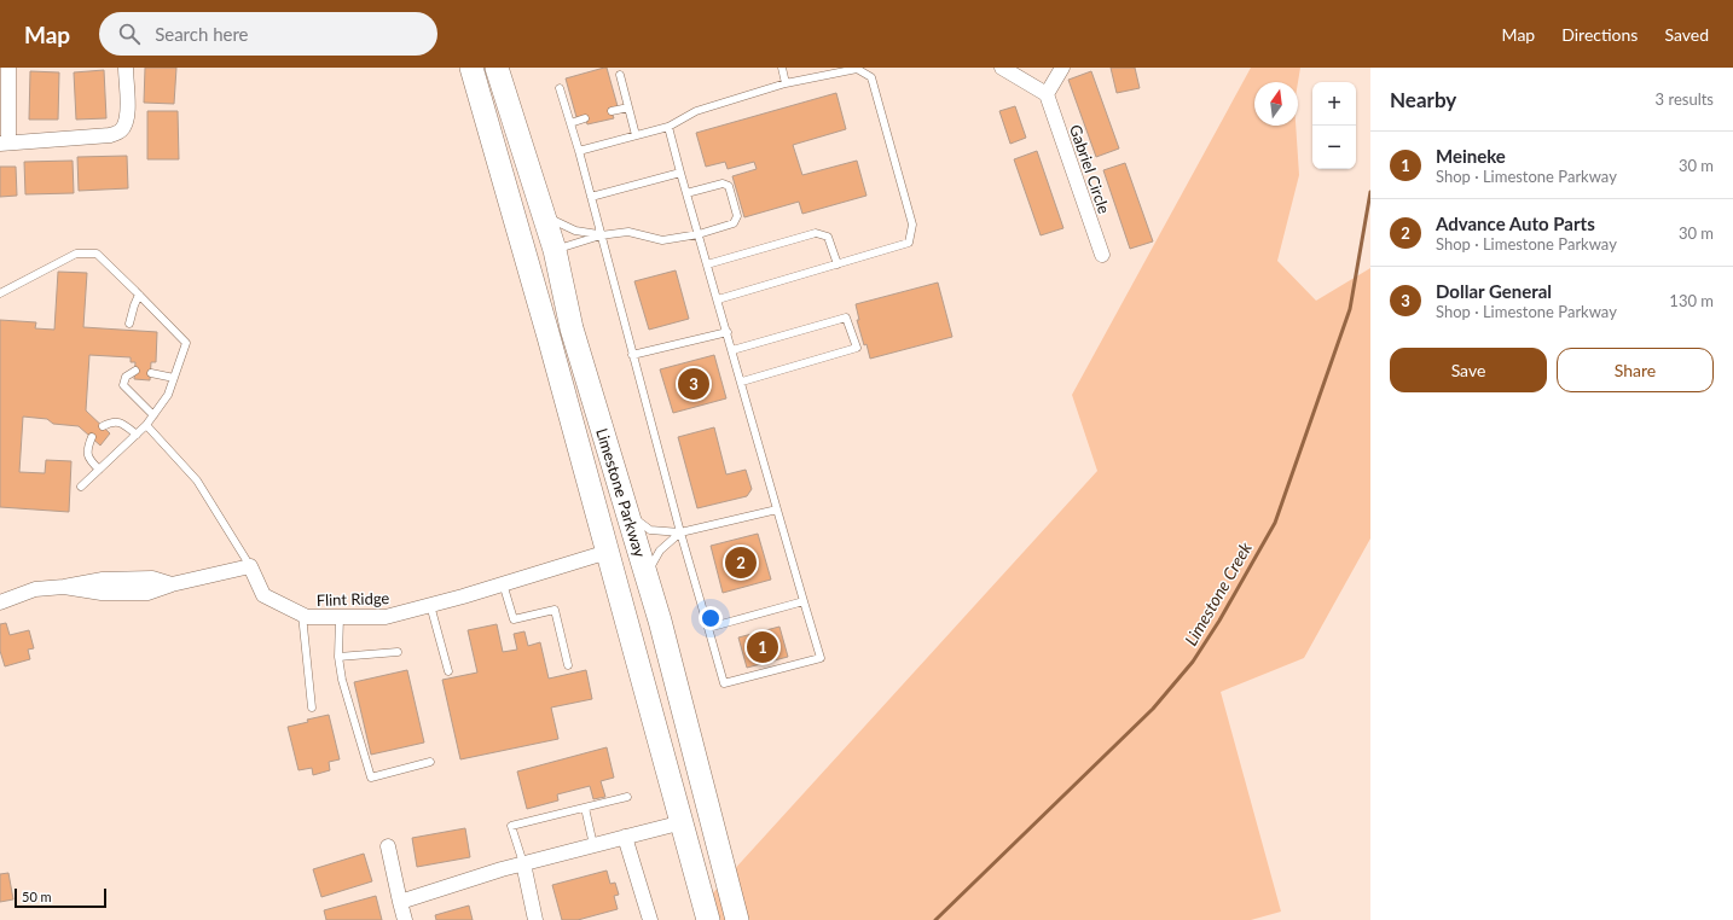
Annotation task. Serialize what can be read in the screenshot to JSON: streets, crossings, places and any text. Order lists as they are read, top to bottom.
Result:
{
  "streets": {
    "main road": ["Limestone Parkway"],
    "street": ["Gabriel Circle", "Flint Ridge"]
  },
  "crossings": [
    ["Limestone Parkway", "Flint Ridge"]
  ],
  "water": ["Limestone Creek"],
  "scale_bar": "50 m",
  "north": "top",
  "page": {
    "header": "Map",
    "search": "Search here",
    "nav": ["Map", "Directions", "Saved"],
    "heading": ["Nearby", "3 results"],
    "map_buttons": ["+", "−"],
    "list": [
      {
        "mark": "1",
        "name": "Meineke",
        "note": "Shop · Limestone Parkway",
        "value": "30 m"
      },
      {
        "mark": "2",
        "name": "Advance Auto Parts",
        "note": "Shop · Limestone Parkway",
        "value": "30 m"
      },
      {
        "mark": "3",
        "name": "Dollar General",
        "note": "Shop · Limestone Parkway",
        "value": "130 m"
      }
    ],
    "buttons": ["Save", "Share"],
    "pins": ["3", "2", "1"],
    "scale": "50 m"
  }
}
